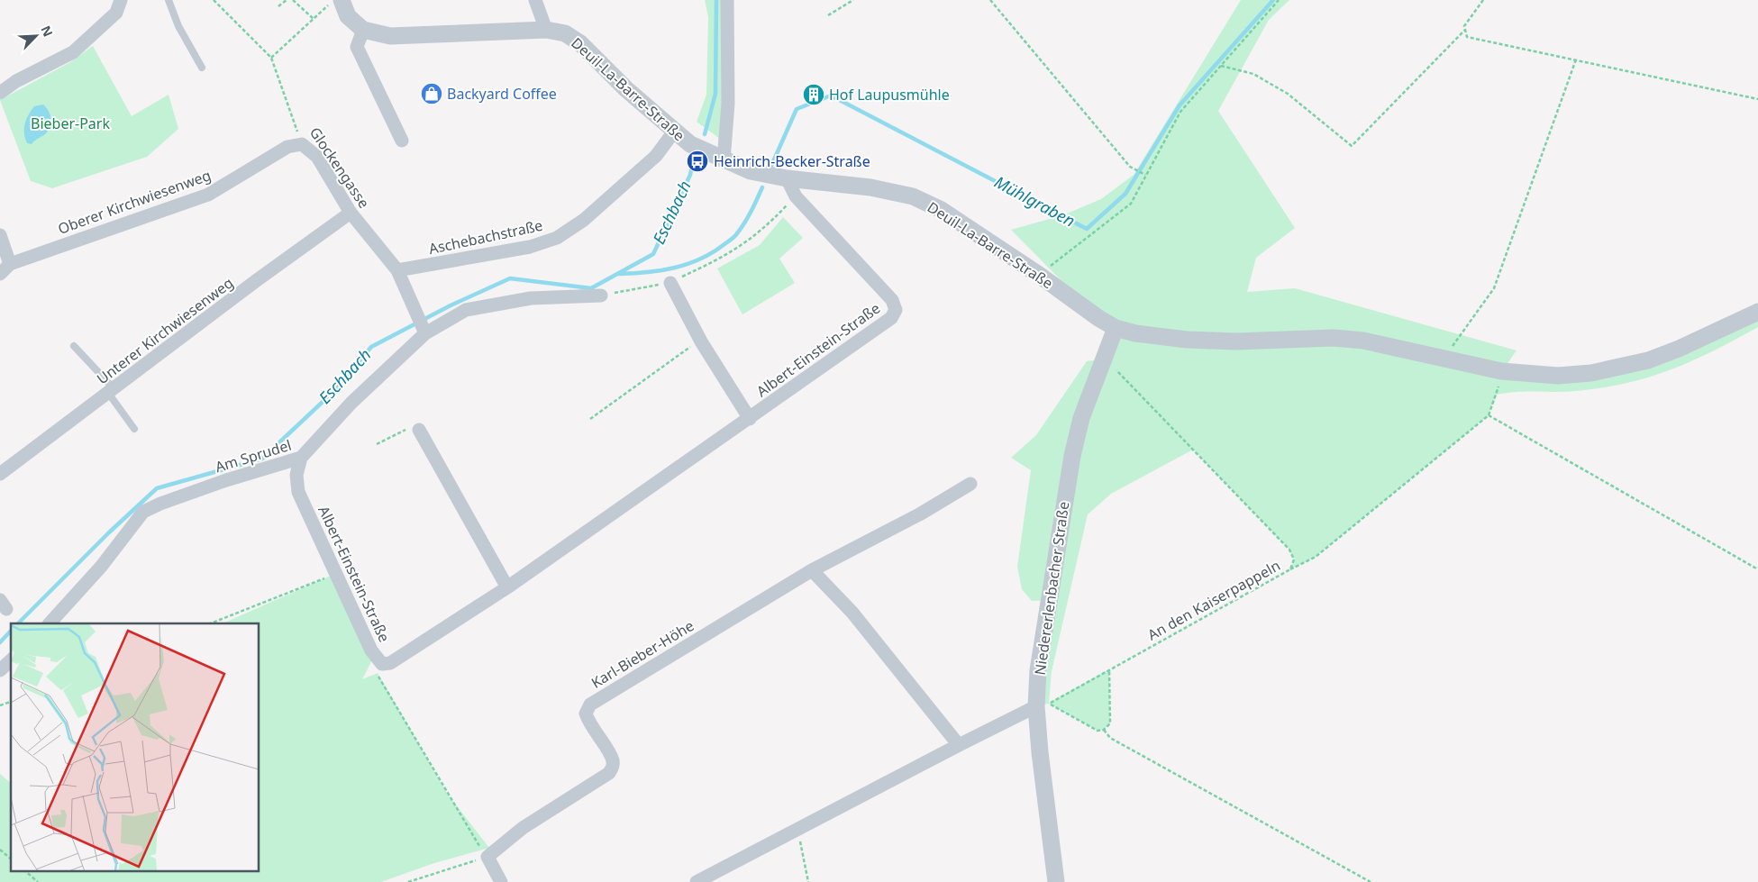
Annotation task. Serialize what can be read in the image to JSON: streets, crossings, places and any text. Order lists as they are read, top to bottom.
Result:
{
  "streets": {
    "street": [
      "Deuil-La-Barre-Straße",
      "Glockengasse",
      "Oberer Kirchwiesenweg",
      "Aschebachstraße",
      "Unterer Kirchwiesenweg",
      "Albert-Einstein-Straße",
      "Am Sprudel",
      "Niedererlenbacher Straße",
      "Karl-Bieber-Höhe"
    ],
    "path": ["An den Kaiserpappeln"]
  },
  "crossings": [
    ["Deuil-La-Barre-Straße", "Aschebachstraße"],
    ["Deuil-La-Barre-Straße", "Albert-Einstein-Straße"],
    ["Deuil-La-Barre-Straße", "Niedererlenbacher Straße"],
    ["Glockengasse", "Oberer Kirchwiesenweg"],
    ["Glockengasse", "Aschebachstraße"],
    ["Glockengasse", "Unterer Kirchwiesenweg"],
    ["Glockengasse", "Am Sprudel"],
    ["Albert-Einstein-Straße", "Am Sprudel"],
    ["Niedererlenbacher Straße", "An den Kaiserpappeln"]
  ],
  "water": ["Mühlgraben", "Eschbach"],
  "parks": ["Bieber-Park"],
  "places": {
    "shop": ["Backyard Coffee"],
    "building": ["Hof Laupusmühle"],
    "bus stop": ["Heinrich-Becker-Straße"]
  },
  "north": "top right"
}
